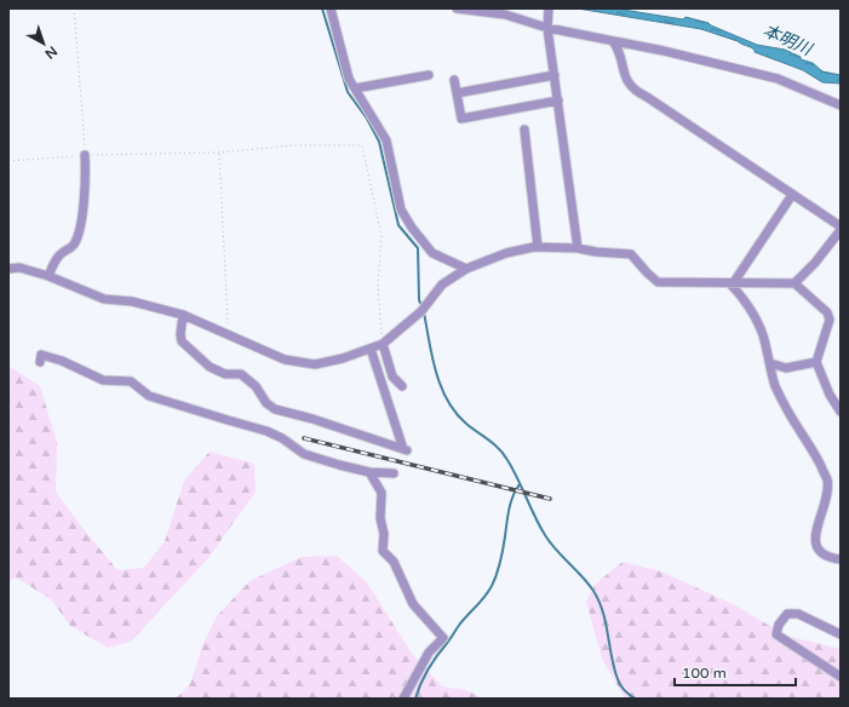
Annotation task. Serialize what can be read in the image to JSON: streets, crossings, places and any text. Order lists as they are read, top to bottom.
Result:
{
  "water": ["本明川"],
  "scale_bar": "100 m",
  "north": "bottom right"
}
